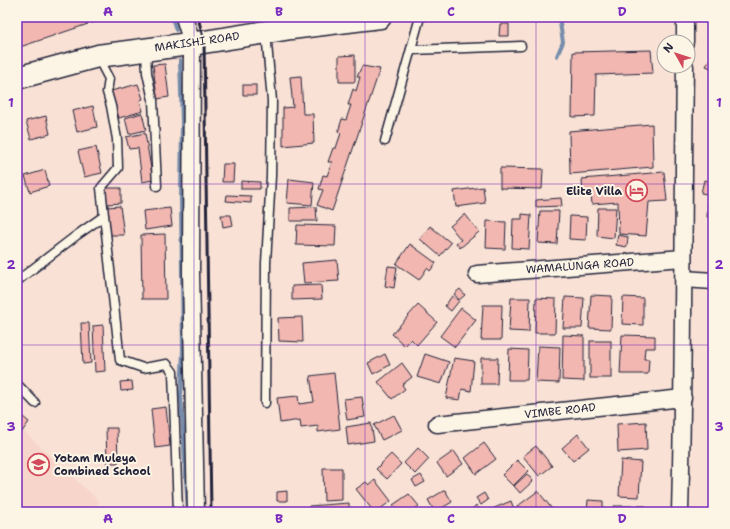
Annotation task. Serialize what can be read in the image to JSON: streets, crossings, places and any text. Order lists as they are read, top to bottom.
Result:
{
  "streets": {
    "main road": ["MAKISHI ROAD"],
    "street": ["WAMALUNGA ROAD", "VIMBE ROAD"]
  },
  "places": {
    "hotel": ["Elite Villa"],
    "school or university": ["Yotam Muleya Combined School"]
  },
  "north": "top left",
  "grid": {
    "columns": [
      "A",
      "B",
      "C",
      "D"
    ],
    "rows": ["1", "2", "3"]
  }
}
